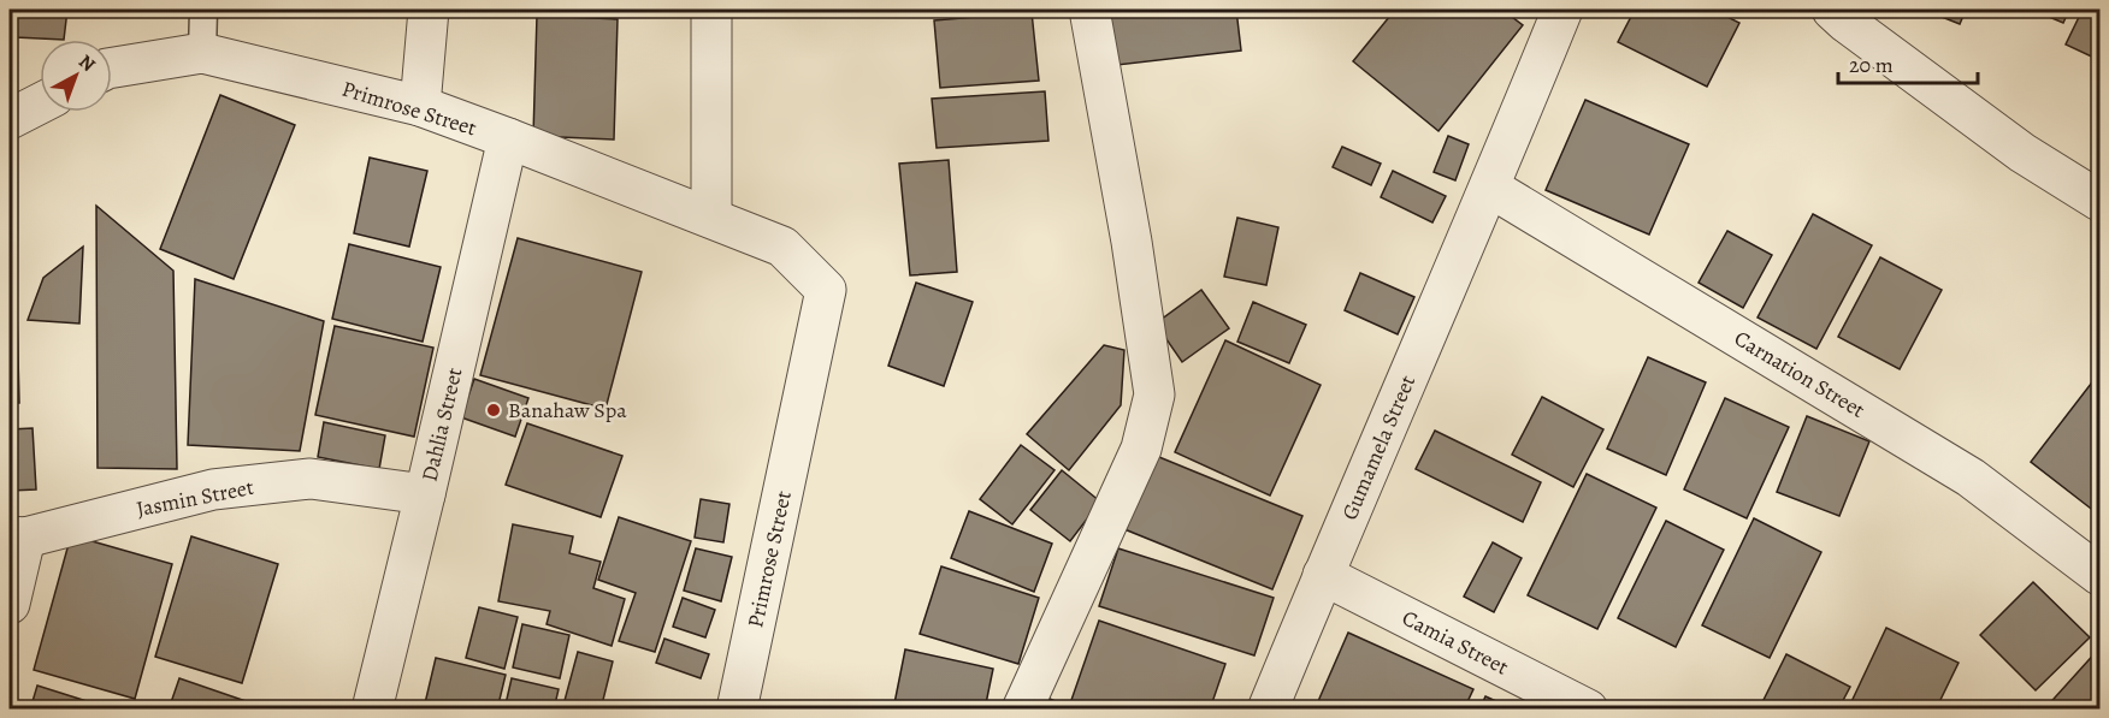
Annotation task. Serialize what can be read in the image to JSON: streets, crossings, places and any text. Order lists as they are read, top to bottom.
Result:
{
  "streets": {
    "street": [
      "Primrose Street",
      "Carnation Street",
      "Dahlia Street",
      "Gumamela Street",
      "Jasmin Street",
      "Camia Street"
    ]
  },
  "crossings": [
    ["Primrose Street", "Dahlia Street"],
    ["Carnation Street", "Gumamela Street"],
    ["Dahlia Street", "Jasmin Street"],
    ["Gumamela Street", "Camia Street"]
  ],
  "places": ["Banahaw Spa"],
  "scale_bar": "20 m",
  "north": "top right"
}
